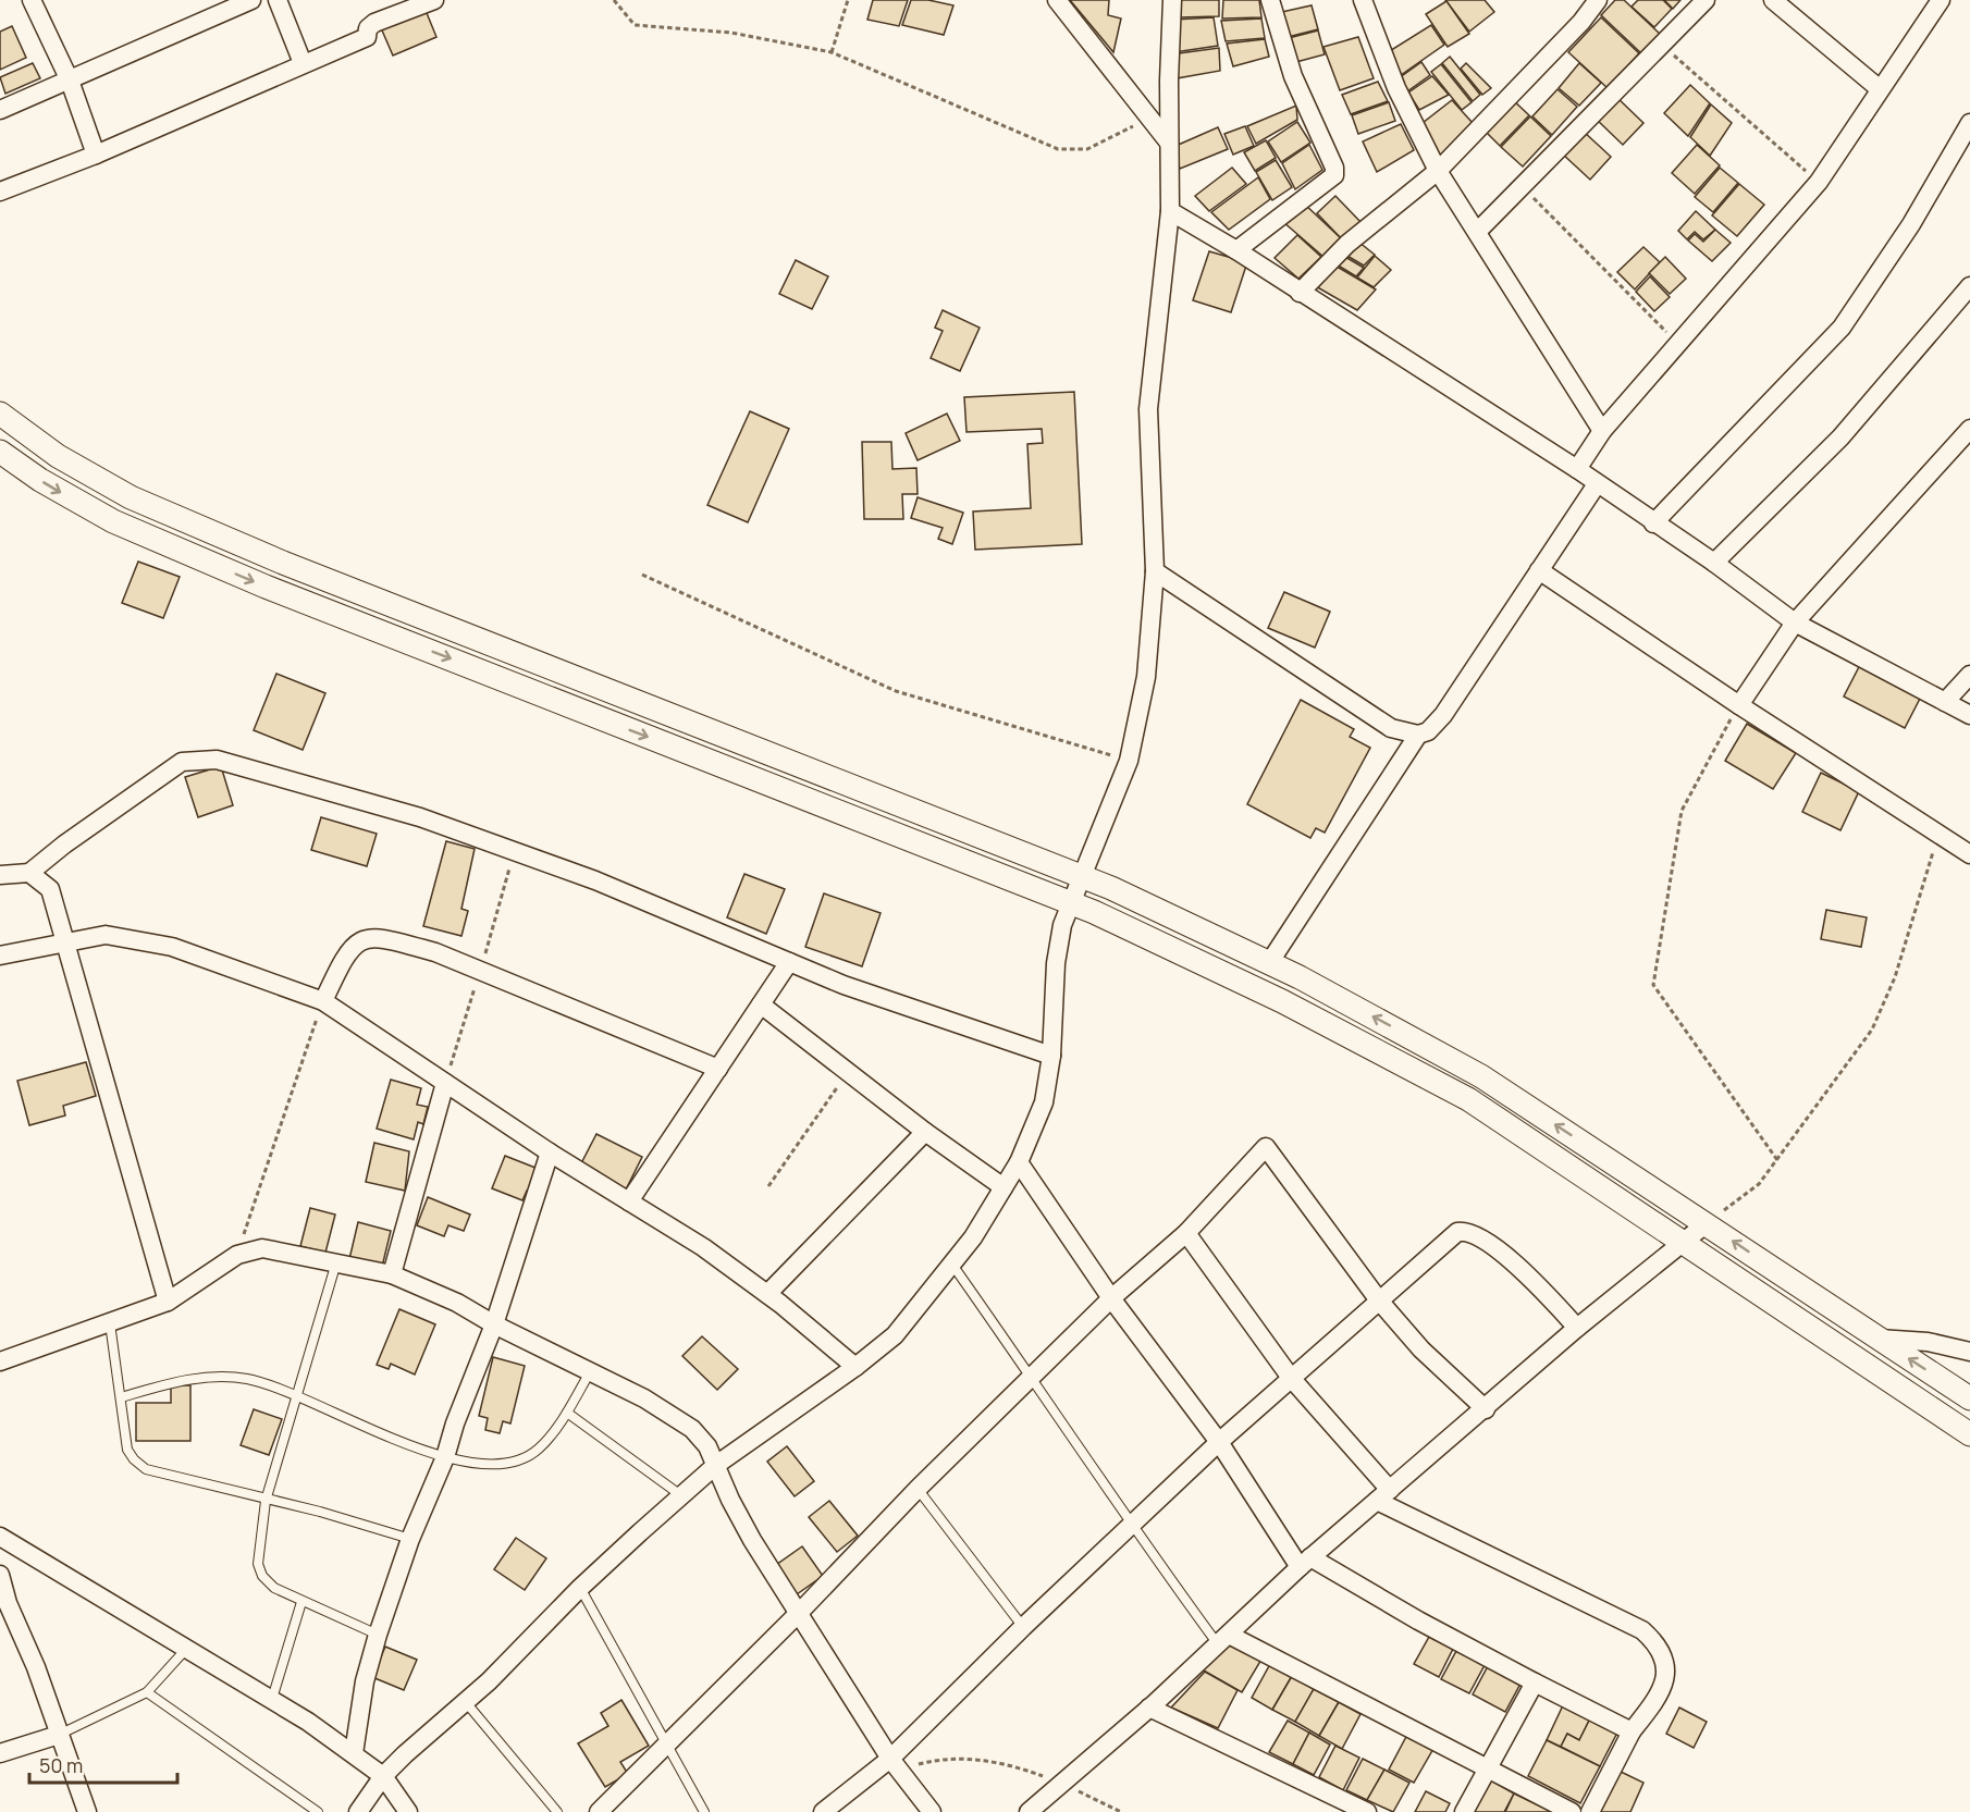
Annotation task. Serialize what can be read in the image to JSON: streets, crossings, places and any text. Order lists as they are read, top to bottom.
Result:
{
  "scale_bar": "50 m"
}
